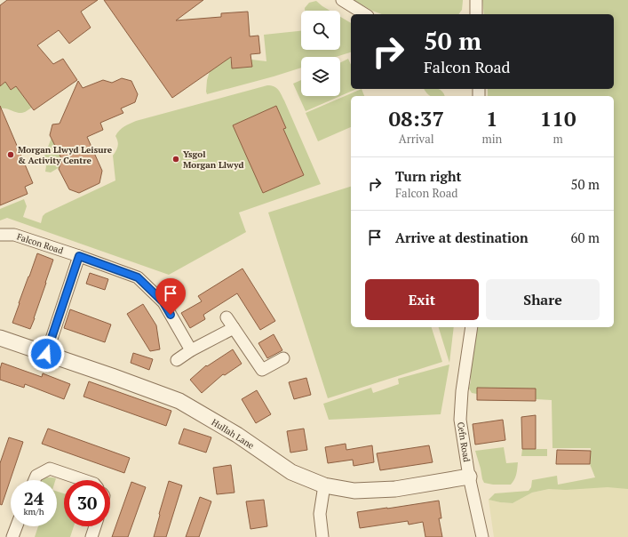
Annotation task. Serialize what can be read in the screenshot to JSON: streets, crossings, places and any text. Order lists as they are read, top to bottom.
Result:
{
  "streets": {
    "street": ["Falcon Road", "Hullah Lane", "Cefn Road"]
  },
  "crossings": [
    ["Hullah Lane", "Cefn Road"]
  ],
  "places": ["Morgan Llwyd Leisure & Activity Centre", "Ysgol Morgan Llwyd"],
  "page": {
    "turn": ["50 m", "Falcon Road"],
    "eta": [
      "08:37",
      "Arrival",
      "1",
      "min",
      "110",
      "m"
    ],
    "list": [
      {
        "name": "Turn right",
        "note": "Falcon Road",
        "value": "50 m"
      },
      {
        "name": "Arrive at destination",
        "value": "60 m"
      }
    ],
    "buttons": ["Exit", "Share"],
    "speed": "24 km/h",
    "limit": "30"
  }
}
